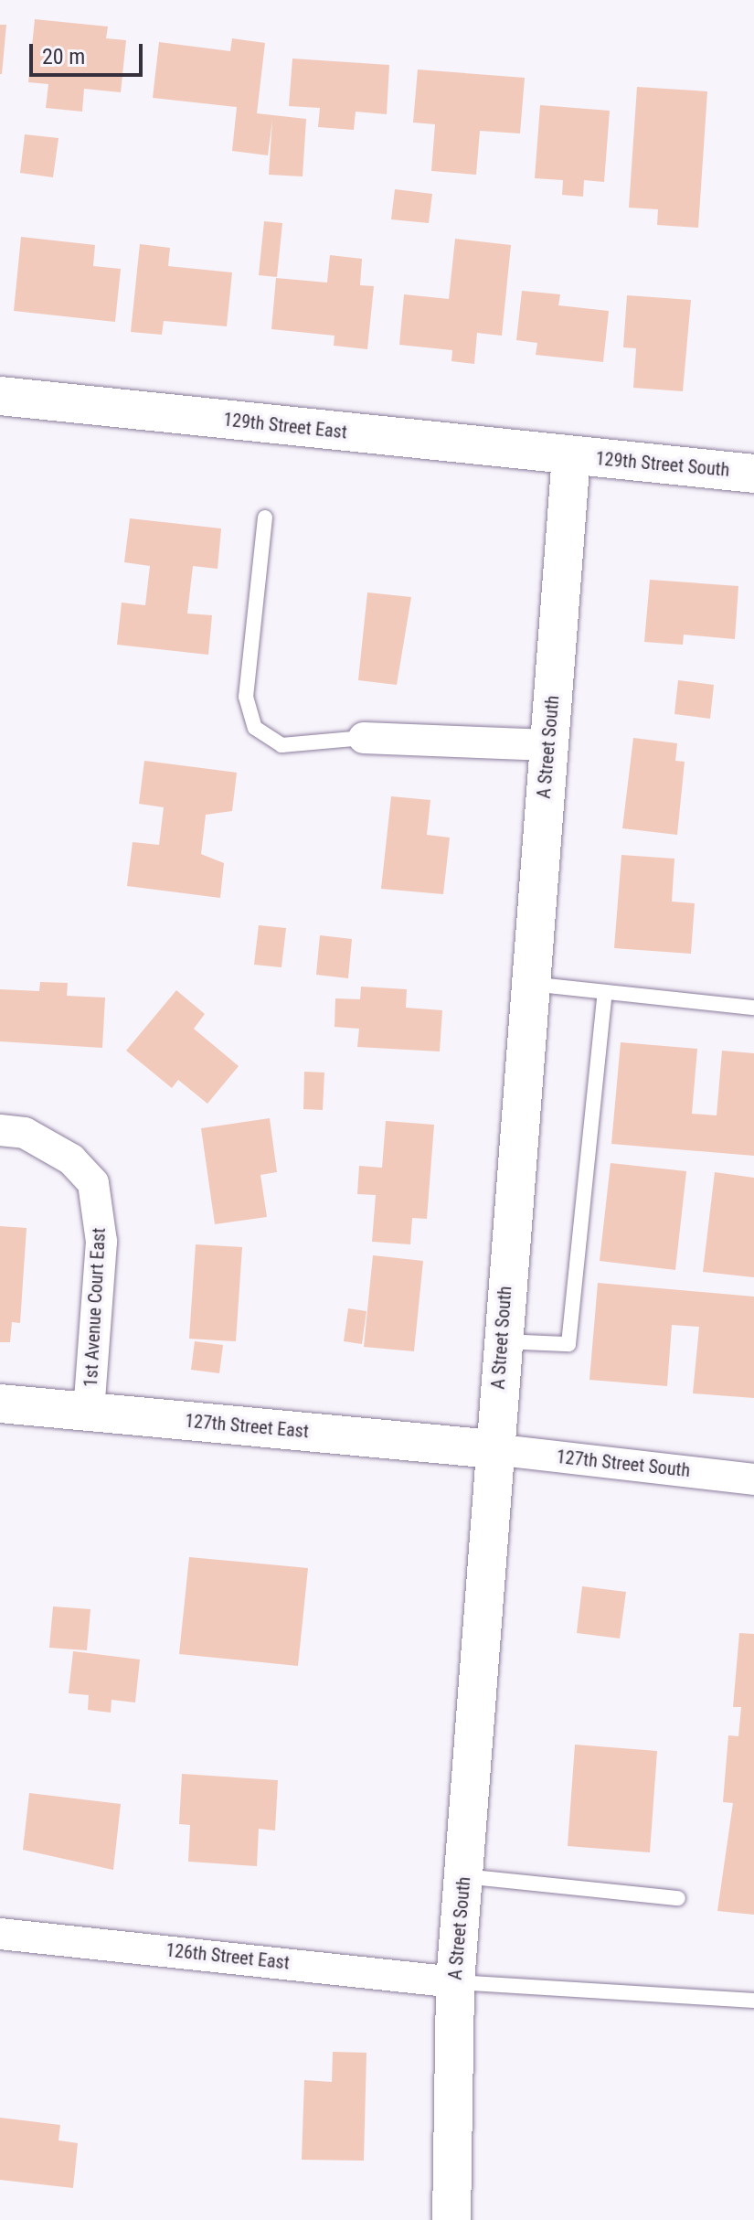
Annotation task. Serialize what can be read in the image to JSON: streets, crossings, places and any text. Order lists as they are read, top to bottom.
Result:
{
  "streets": {
    "street": [
      "129th Street East",
      "129th Street South",
      "A Street South",
      "1st Avenue Court East",
      "127th Street East",
      "127th Street South",
      "126th Street East"
    ]
  },
  "crossings": [
    ["129th Street East", "129th Street South"],
    ["129th Street East", "A Street South"],
    ["129th Street South", "A Street South"],
    ["A Street South", "127th Street East"],
    ["A Street South", "127th Street South"],
    ["A Street South", "126th Street East"],
    ["1st Avenue Court East", "127th Street East"],
    ["127th Street East", "127th Street South"]
  ],
  "scale_bar": "20 m"
}
